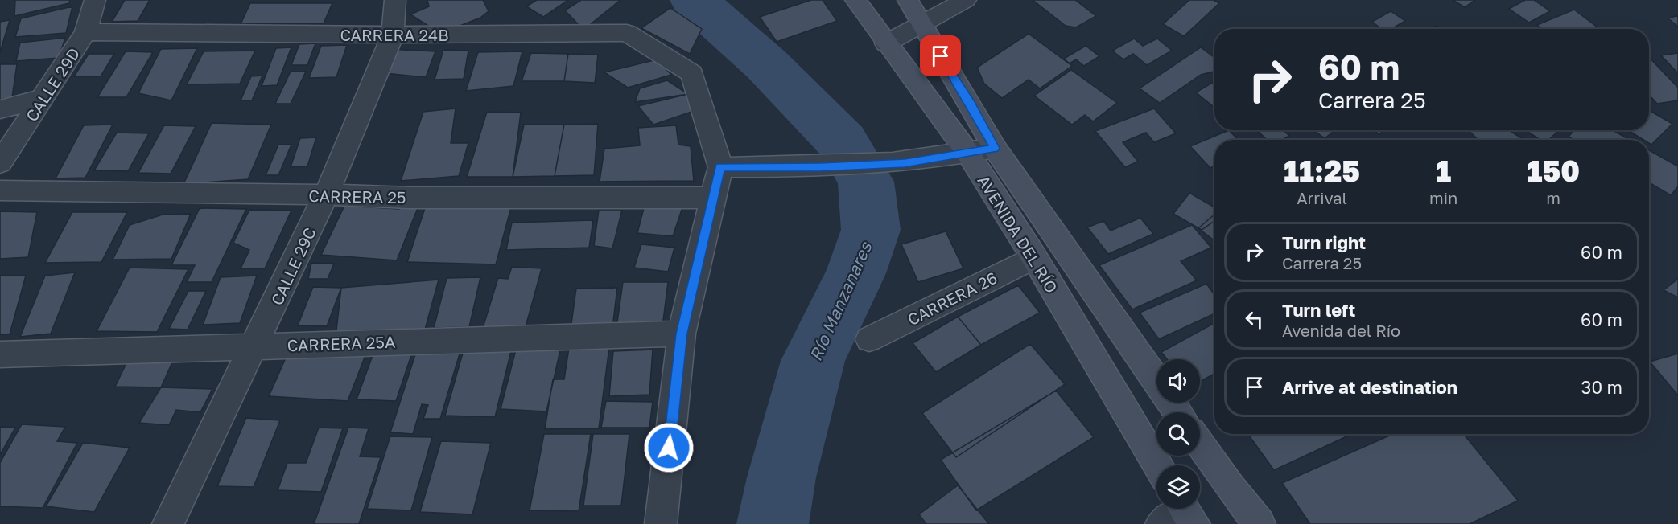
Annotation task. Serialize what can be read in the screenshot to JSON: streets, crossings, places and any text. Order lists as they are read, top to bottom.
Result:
{
  "streets": {
    "main road": ["AVENIDA DEL RÍO"],
    "street": [
      "CARRERA 24B",
      "CALLE 29D",
      "CARRERA 25",
      "CALLE 29C",
      "CARRERA 26",
      "CARRERA 25A"
    ]
  },
  "crossings": [
    ["CARRERA 24B", "CALLE 29D"],
    ["CARRERA 24B", "CALLE 29C"],
    ["CARRERA 25", "CALLE 29C"],
    ["AVENIDA DEL RÍO", "CARRERA 26"],
    ["CALLE 29C", "CARRERA 25A"]
  ],
  "water": ["Río Manzanares"],
  "page": {
    "turn": ["60 m", "Carrera 25"],
    "eta": [
      "11:25",
      "Arrival",
      "1",
      "min",
      "150",
      "m"
    ],
    "list": [
      {
        "name": "Turn right",
        "note": "Carrera 25",
        "value": "60 m"
      },
      {
        "name": "Turn left",
        "note": "Avenida del Río",
        "value": "60 m"
      },
      {
        "name": "Arrive at destination",
        "value": "30 m"
      }
    ]
  }
}
